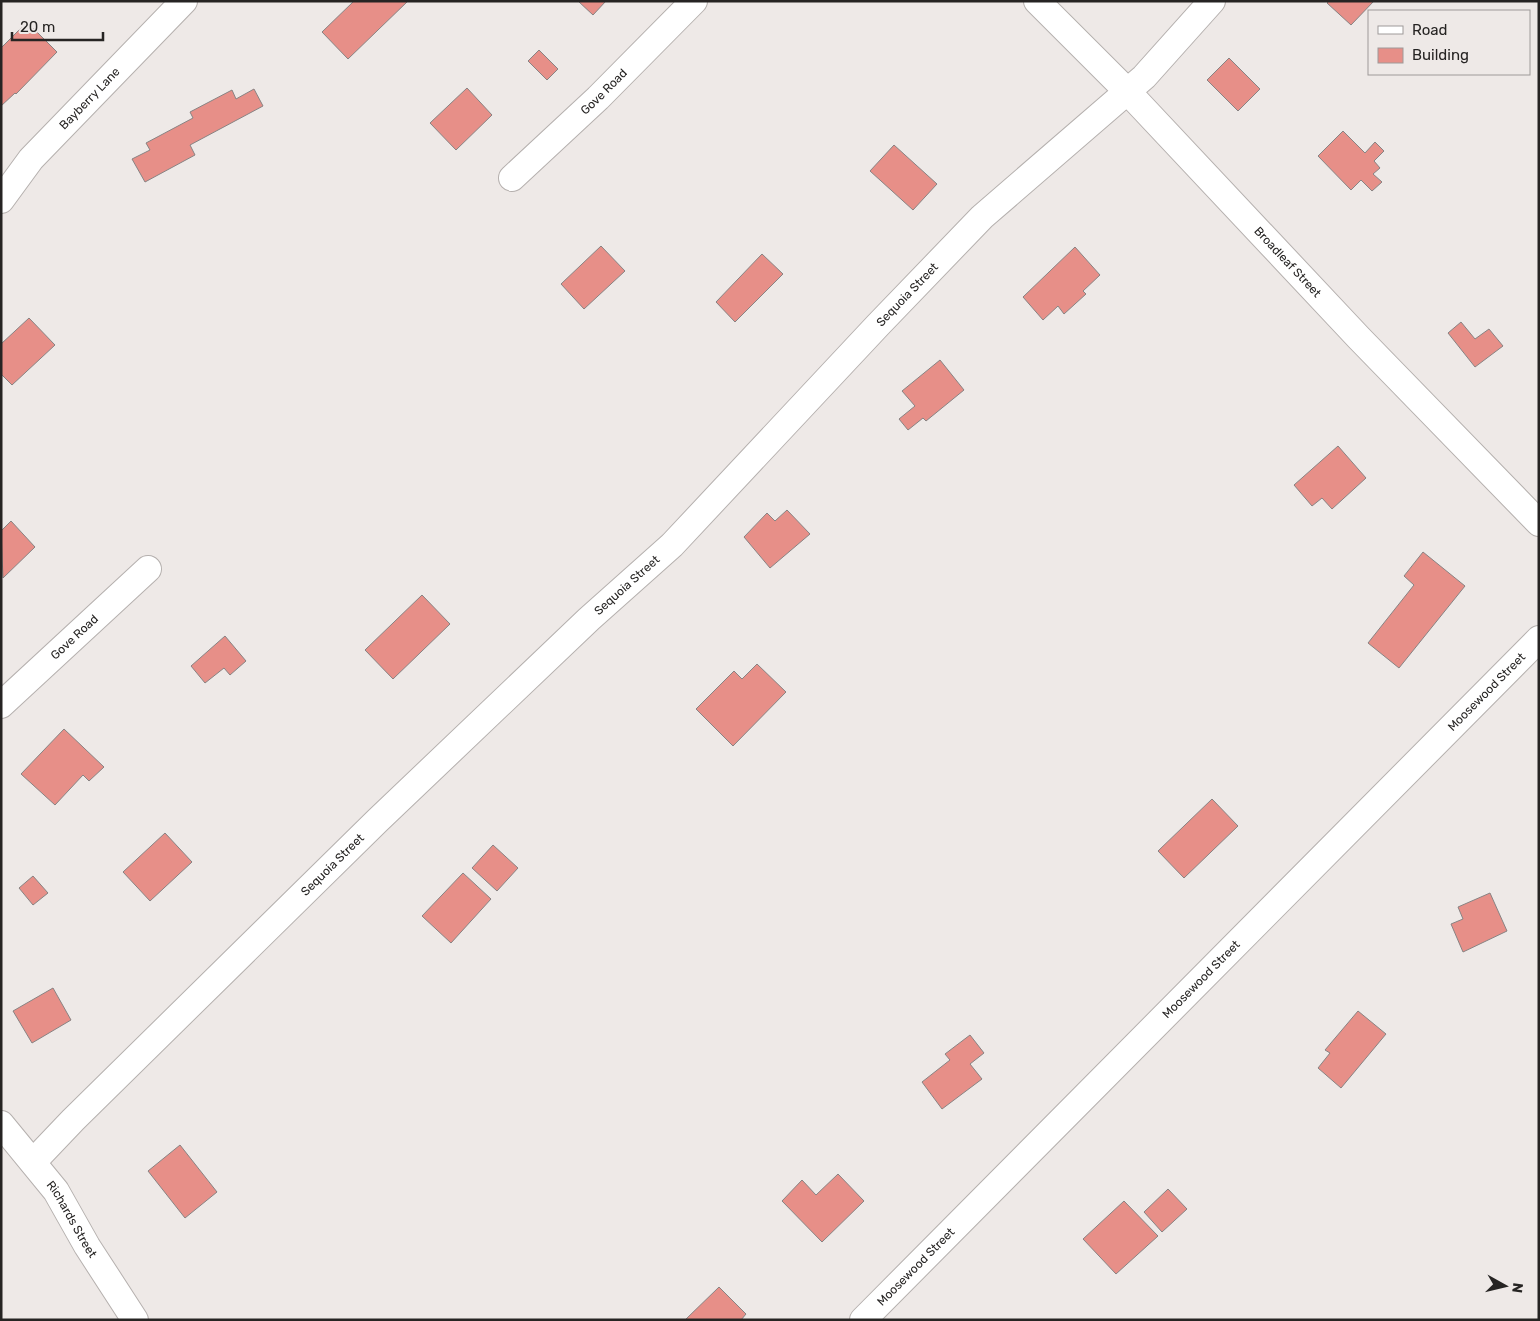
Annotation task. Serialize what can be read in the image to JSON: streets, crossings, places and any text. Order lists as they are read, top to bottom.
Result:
{
  "streets": {
    "street": [
      "Gove Road",
      "Bayberry Lane",
      "Broadleaf Street",
      "Sequoia Street",
      "Moosewood Street",
      "Richards Street"
    ]
  },
  "crossings": [
    ["Broadleaf Street", "Sequoia Street"],
    ["Sequoia Street", "Richards Street"]
  ],
  "legend": ["Road", "Building"],
  "scale_bar": "20 m",
  "north": "right"
}
